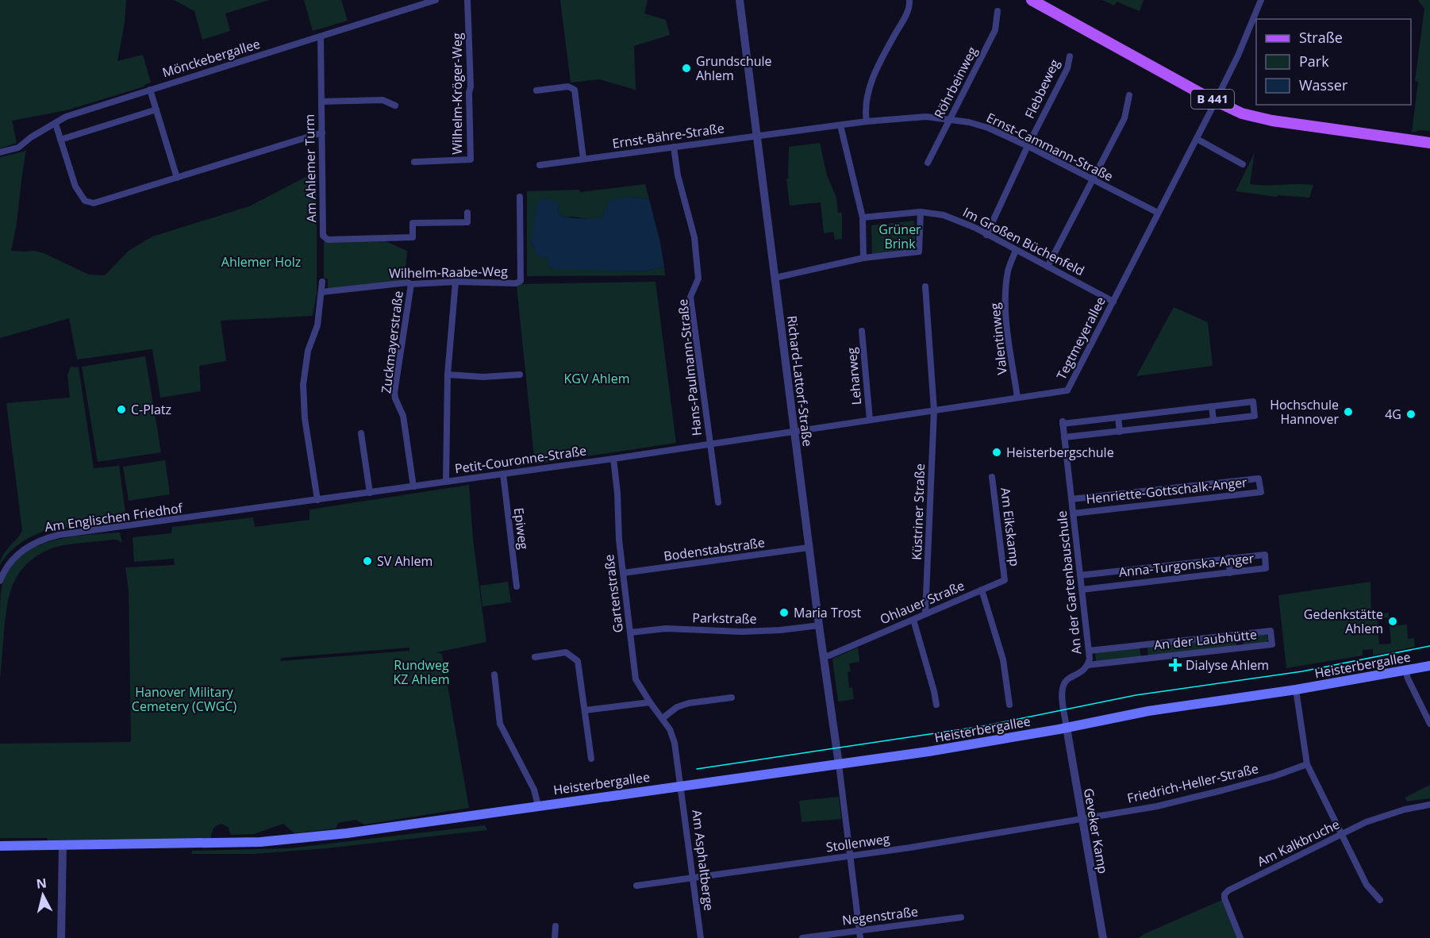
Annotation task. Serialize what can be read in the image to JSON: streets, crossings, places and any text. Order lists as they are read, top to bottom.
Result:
{
  "streets": {
    "main road": ["B 441", "Heisterbergallee"],
    "street": [
      "Mönckebergallee",
      "Röhrbeinweg",
      "Flebbeweg",
      "Wilhelm-Kröger-Weg",
      "Ernst-Bähre-Straße",
      "Ernst-Cammann-Straße",
      "Am Ahlemer Turm",
      "Im Großen Büchenfeld",
      "Wilhelm-Raabe-Weg",
      "Tegtmeyerallee",
      "Valentinweg",
      "Zuckmayerstraße",
      "Hans-Paulmann-Straße",
      "Leharweg",
      "Richard-Lattorf-Straße",
      "Petit-Couronne-Straße",
      "Henriette-Gottschalk-Anger",
      "Küstriner Straße",
      "Am Englischen Friedhof",
      "Am Eikskamp",
      "Epiweg",
      "Bodenstabstraße",
      "Anna-Turgonska-Anger",
      "An der Gartenbauschule",
      "Gartenstraße",
      "Ohlauer Straße",
      "Parkstraße",
      "An der Laubhütte",
      "Friedrich-Heller-Straße",
      "Geveker Kamp",
      "Stollenweg",
      "Am Kalkbruche",
      "Am Asphaltberge",
      "Negenstraße"
    ]
  },
  "crossings": [
    ["Mönckebergallee", "Am Ahlemer Turm"],
    ["Röhrbeinweg", "Ernst-Cammann-Straße"],
    ["Flebbeweg", "Ernst-Cammann-Straße"],
    ["Flebbeweg", "Im Großen Büchenfeld"],
    ["B 441", "Tegtmeyerallee"],
    ["Ernst-Bähre-Straße", "Ernst-Cammann-Straße"],
    ["Ernst-Bähre-Straße", "Hans-Paulmann-Straße"],
    ["Ernst-Bähre-Straße", "Richard-Lattorf-Straße"],
    ["Ernst-Cammann-Straße", "Tegtmeyerallee"],
    ["Ernst-Cammann-Straße", "Richard-Lattorf-Straße"],
    ["Im Großen Büchenfeld", "Tegtmeyerallee"],
    ["Im Großen Büchenfeld", "Valentinweg"],
    ["Wilhelm-Raabe-Weg", "Zuckmayerstraße"],
    ["Tegtmeyerallee", "Valentinweg"],
    ["Tegtmeyerallee", "Leharweg"],
    ["Tegtmeyerallee", "Richard-Lattorf-Straße"],
    ["Tegtmeyerallee", "Petit-Couronne-Straße"],
    ["Tegtmeyerallee", "Küstriner Straße"],
    ["Zuckmayerstraße", "Petit-Couronne-Straße"],
    ["Hans-Paulmann-Straße", "Petit-Couronne-Straße"],
    ["Richard-Lattorf-Straße", "Petit-Couronne-Straße"],
    ["Richard-Lattorf-Straße", "Bodenstabstraße"],
    ["Richard-Lattorf-Straße", "Ohlauer Straße"],
    ["Richard-Lattorf-Straße", "Parkstraße"],
    ["Richard-Lattorf-Straße", "Heisterbergallee"],
    ["Petit-Couronne-Straße", "Am Englischen Friedhof"],
    ["Petit-Couronne-Straße", "Epiweg"],
    ["Petit-Couronne-Straße", "Gartenstraße"],
    ["Henriette-Gottschalk-Anger", "An der Gartenbauschule"],
    ["Küstriner Straße", "Ohlauer Straße"],
    ["Am Eikskamp", "Ohlauer Straße"],
    ["Bodenstabstraße", "Gartenstraße"],
    ["Anna-Turgonska-Anger", "An der Gartenbauschule"],
    ["An der Gartenbauschule", "An der Laubhütte"],
    ["An der Gartenbauschule", "Heisterbergallee"],
    ["An der Gartenbauschule", "Geveker Kamp"],
    ["Gartenstraße", "Parkstraße"],
    ["Gartenstraße", "Heisterbergallee"],
    ["Gartenstraße", "Am Asphaltberge"],
    ["Heisterbergallee", "Geveker Kamp"],
    ["Heisterbergallee", "Am Asphaltberge"],
    ["Friedrich-Heller-Straße", "Geveker Kamp"],
    ["Friedrich-Heller-Straße", "Stollenweg"],
    ["Geveker Kamp", "Stollenweg"],
    ["Stollenweg", "Am Asphaltberge"]
  ],
  "parks": [
    "Grüner Brink",
    "Ahlemer Holz",
    "KGV Ahlem",
    "Rundweg KZ Ahlem",
    "Hanover Military Cemetery (CWGC)"
  ],
  "places": {
    "other": [
      "Grundschule Ahlem",
      "C-Platz",
      "Hochschule Hannover",
      "4G",
      "Heisterbergschule",
      "SV Ahlem",
      "Maria Trost",
      "Gedenkstätte Ahlem"
    ],
    "health": ["Dialyse Ahlem"]
  },
  "legend": ["Straße", "Park", "Wasser"],
  "north": "top"
}
